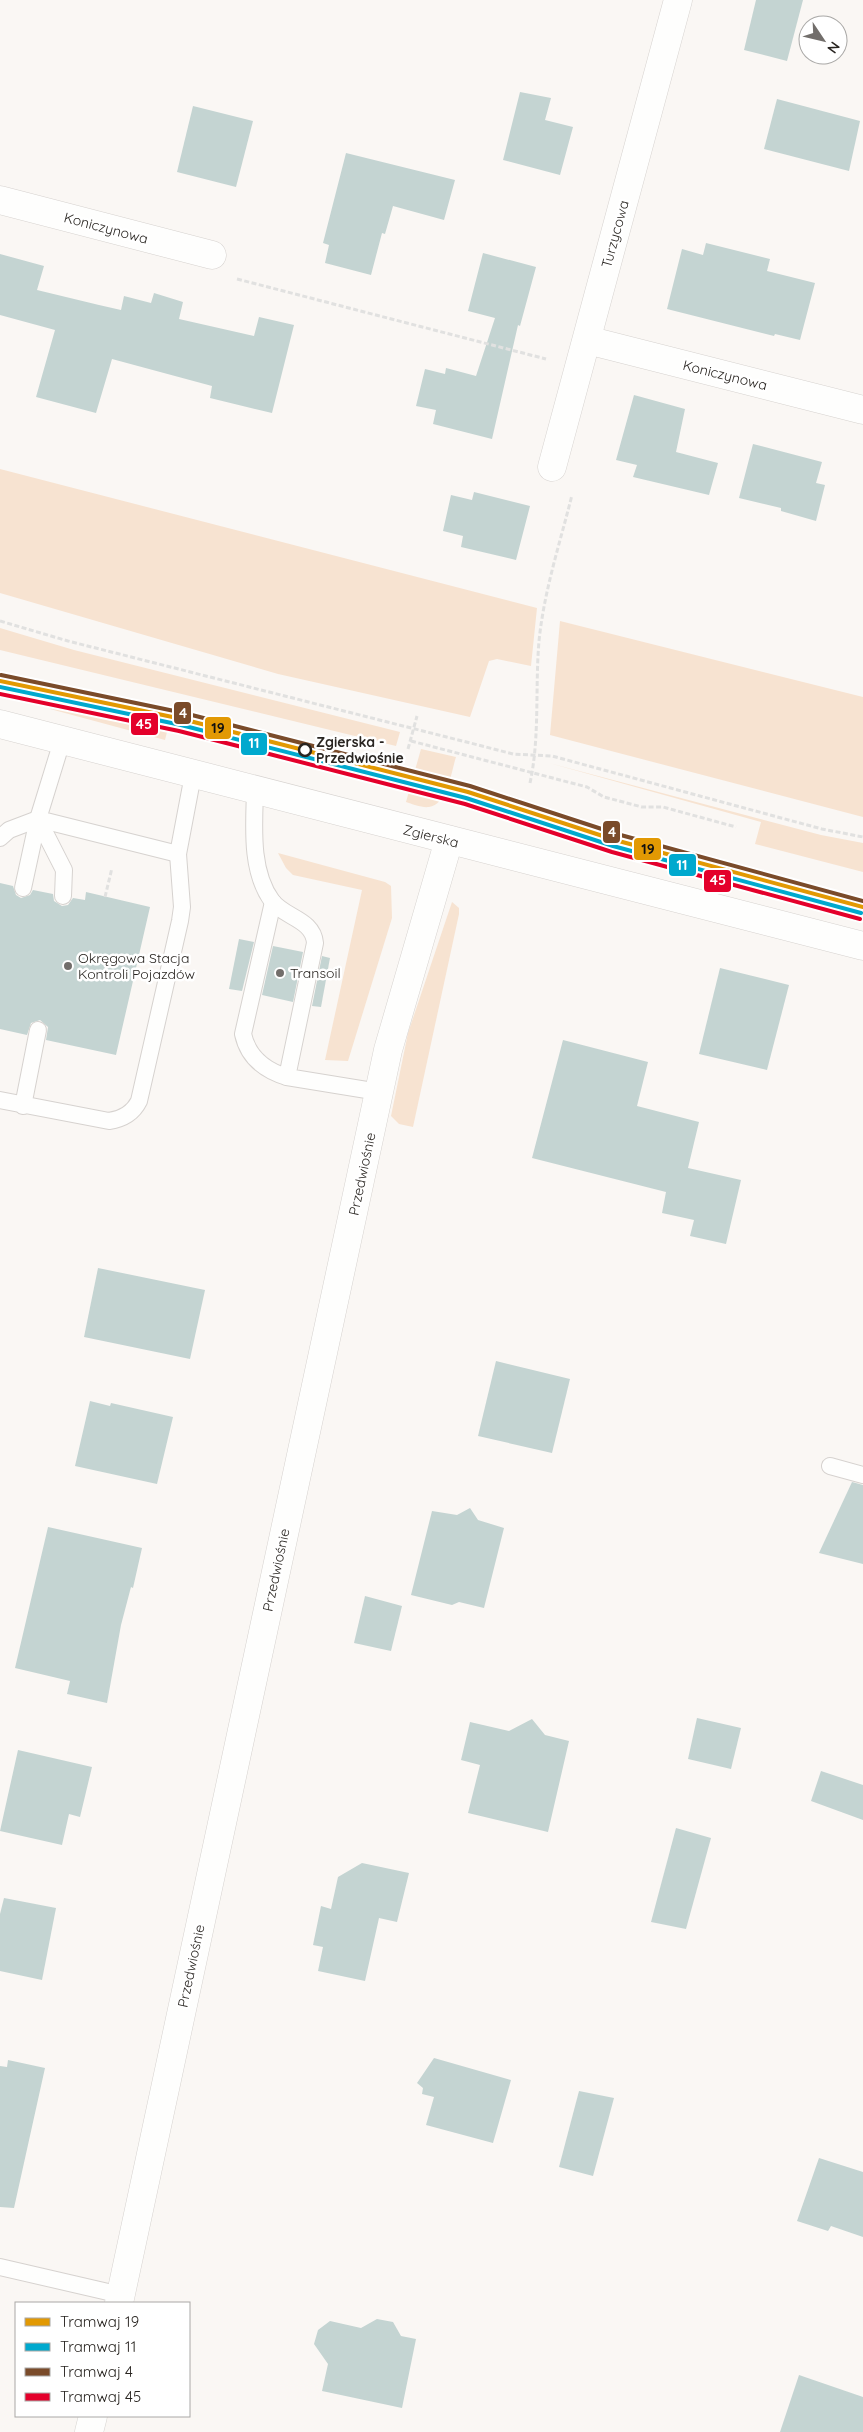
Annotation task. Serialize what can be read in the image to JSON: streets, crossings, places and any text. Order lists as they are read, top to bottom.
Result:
{
  "streets": {
    "street": [
      "Koniczynowa",
      "Turzycowa",
      "Zgierska",
      "Przedwiośnie"
    ]
  },
  "crossings": [
    ["Koniczynowa", "Turzycowa"],
    ["Zgierska", "Przedwiośnie"]
  ],
  "places": ["Zgierska - Przedwiośnie", "Okręgowa Stacja Kontroli Pojazdów", "Transoil"],
  "lines": [
    "tram line 4",
    "tram line 19",
    "tram line 11",
    "tram line 45"
  ],
  "legend": [
    "Tramwaj 19",
    "Tramwaj 11",
    "Tramwaj 4",
    "Tramwaj 45"
  ],
  "north": "bottom right"
}
